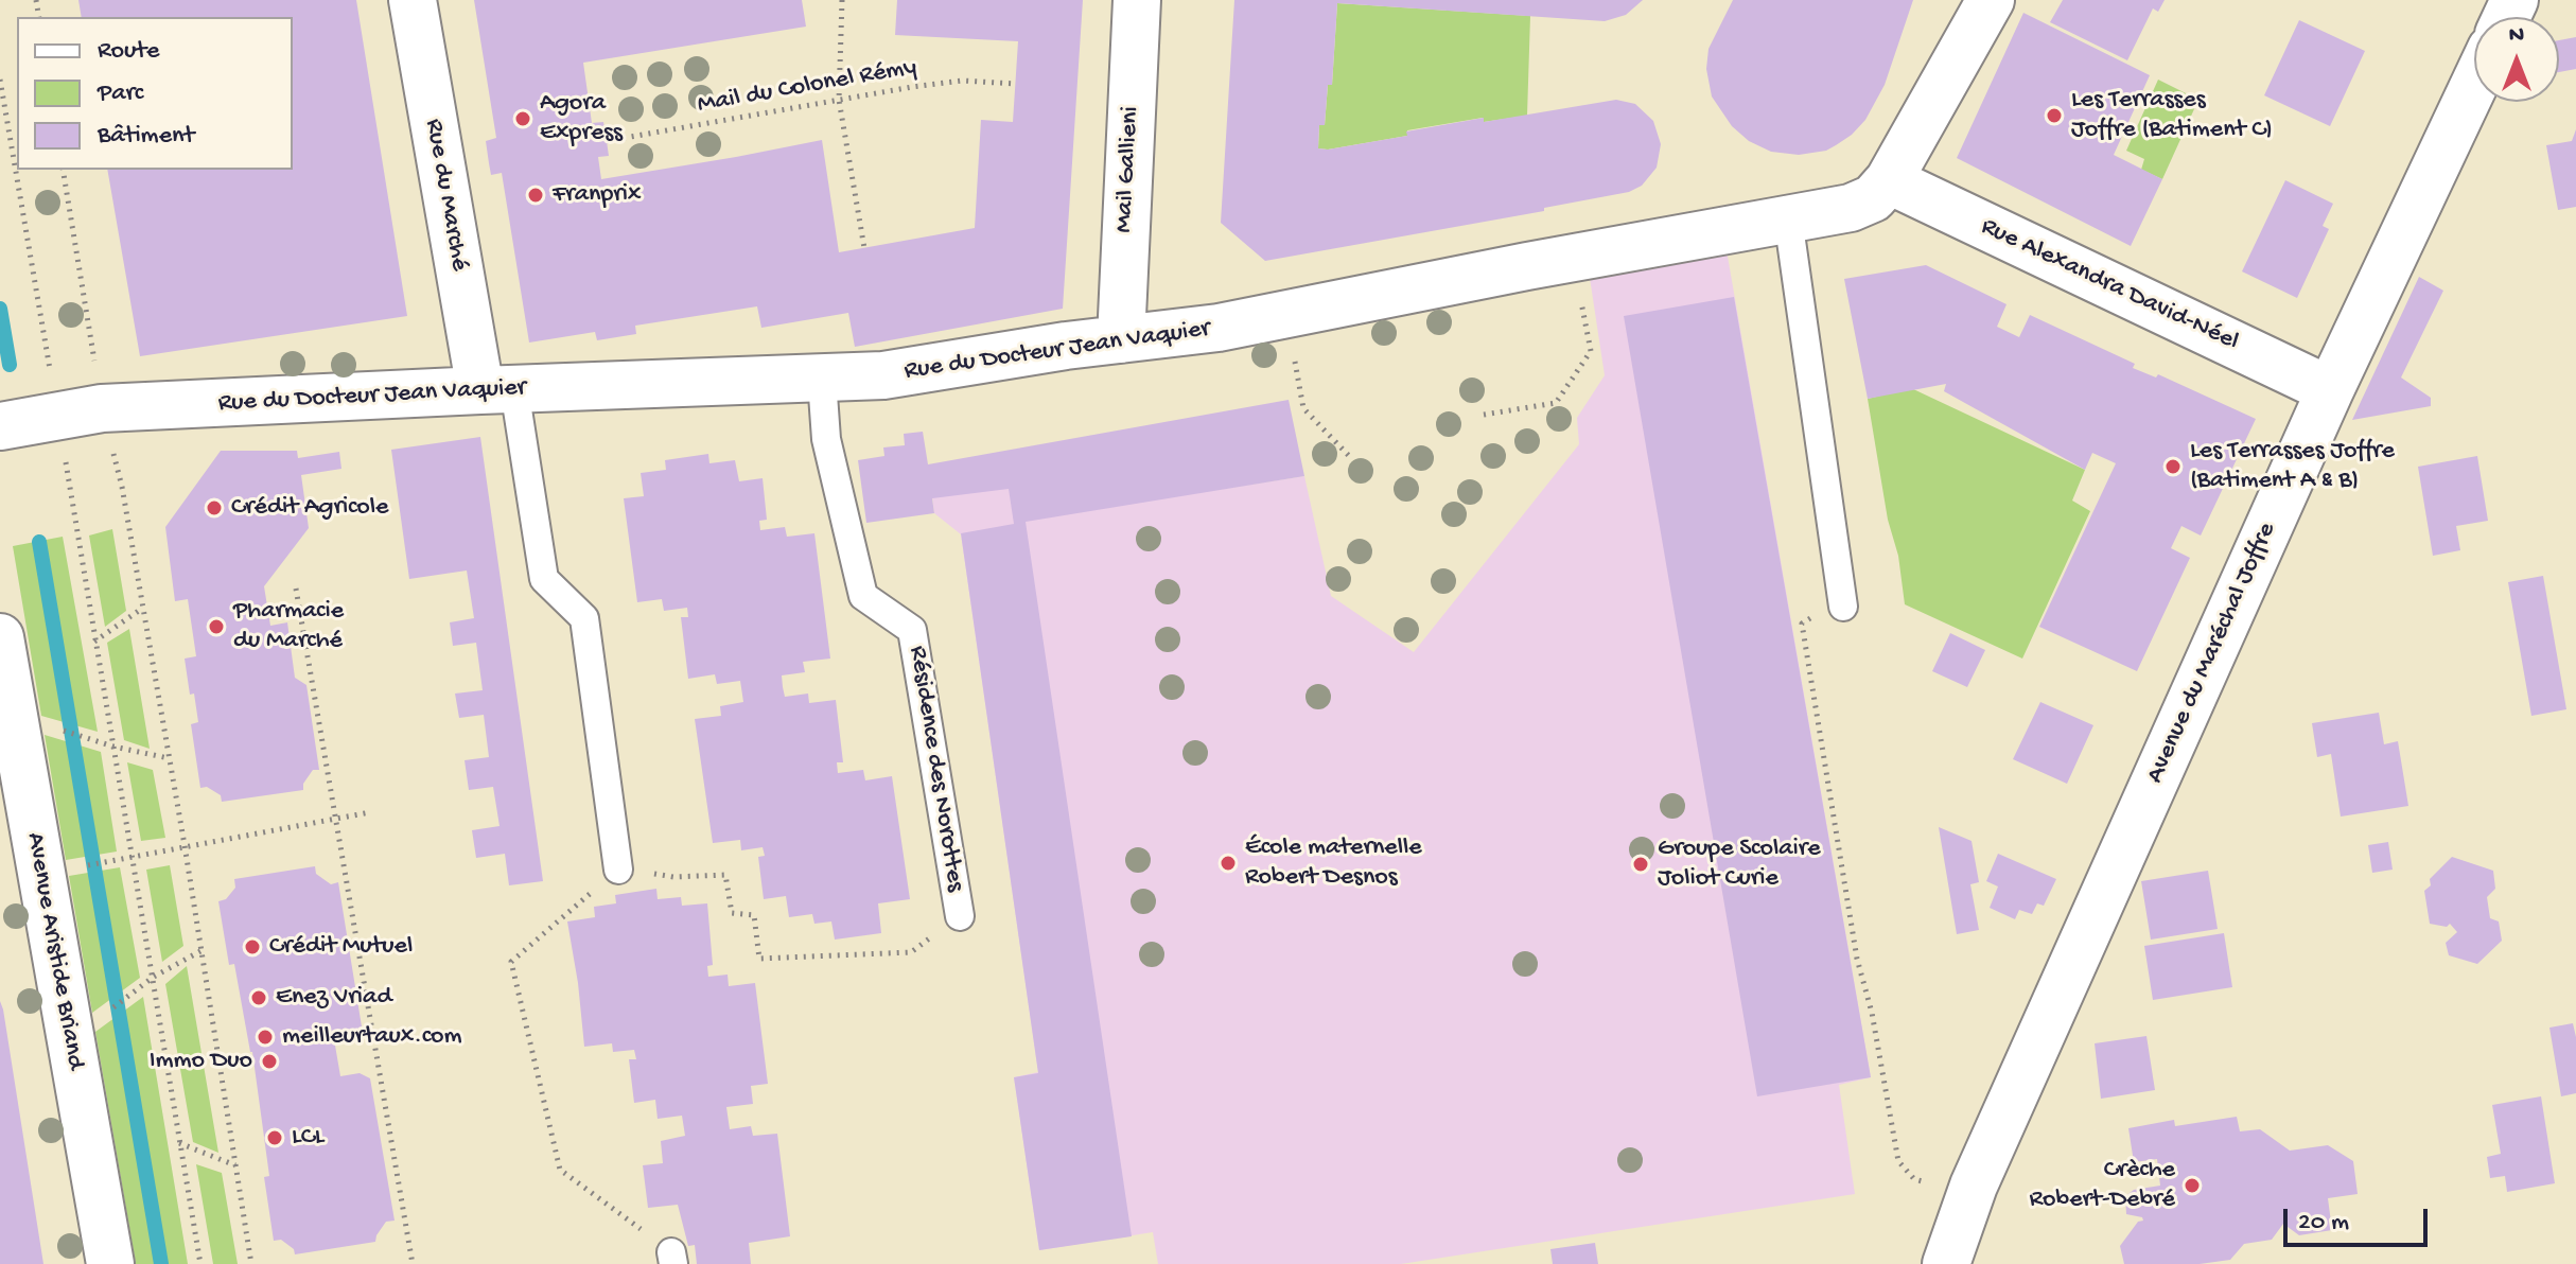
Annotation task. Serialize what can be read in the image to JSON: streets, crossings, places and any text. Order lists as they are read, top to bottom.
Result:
{
  "streets": {
    "street": [
      "Mail Gallieni",
      "Rue du Marché",
      "Rue Alexandra David-Néel",
      "Rue du Docteur Jean Vaquier",
      "Avenue du Maréchal Joffre",
      "Avenue Aristide Briand"
    ],
    "lane": ["Résidence des Norottes"],
    "path": ["Mail du Colonel Rémy"]
  },
  "crossings": [
    ["Mail Gallieni", "Rue du Docteur Jean Vaquier"],
    ["Rue du Marché", "Rue du Docteur Jean Vaquier"],
    ["Rue Alexandra David-Néel", "Rue du Docteur Jean Vaquier"],
    ["Rue Alexandra David-Néel", "Avenue du Maréchal Joffre"],
    ["Rue du Docteur Jean Vaquier", "Résidence des Norottes"]
  ],
  "places": [
    "Les Terrasses Joffre (Batiment C)",
    "Agora Express",
    "Franprix",
    "Les Terrasses Joffre (Batiment A & B)",
    "Crédit Agricole",
    "Pharmacie du Marché",
    "École maternelle Robert Desnos",
    "Groupe Scolaire Joliot Curie",
    "Crédit Mutuel",
    "Enez Vriad",
    "meilleurtaux.com",
    "Immo Duo",
    "LCL",
    "Crèche Robert-Debré"
  ],
  "legend": ["Route", "Parc", "Bâtiment"],
  "scale_bar": "20 m",
  "north": "top"
}
